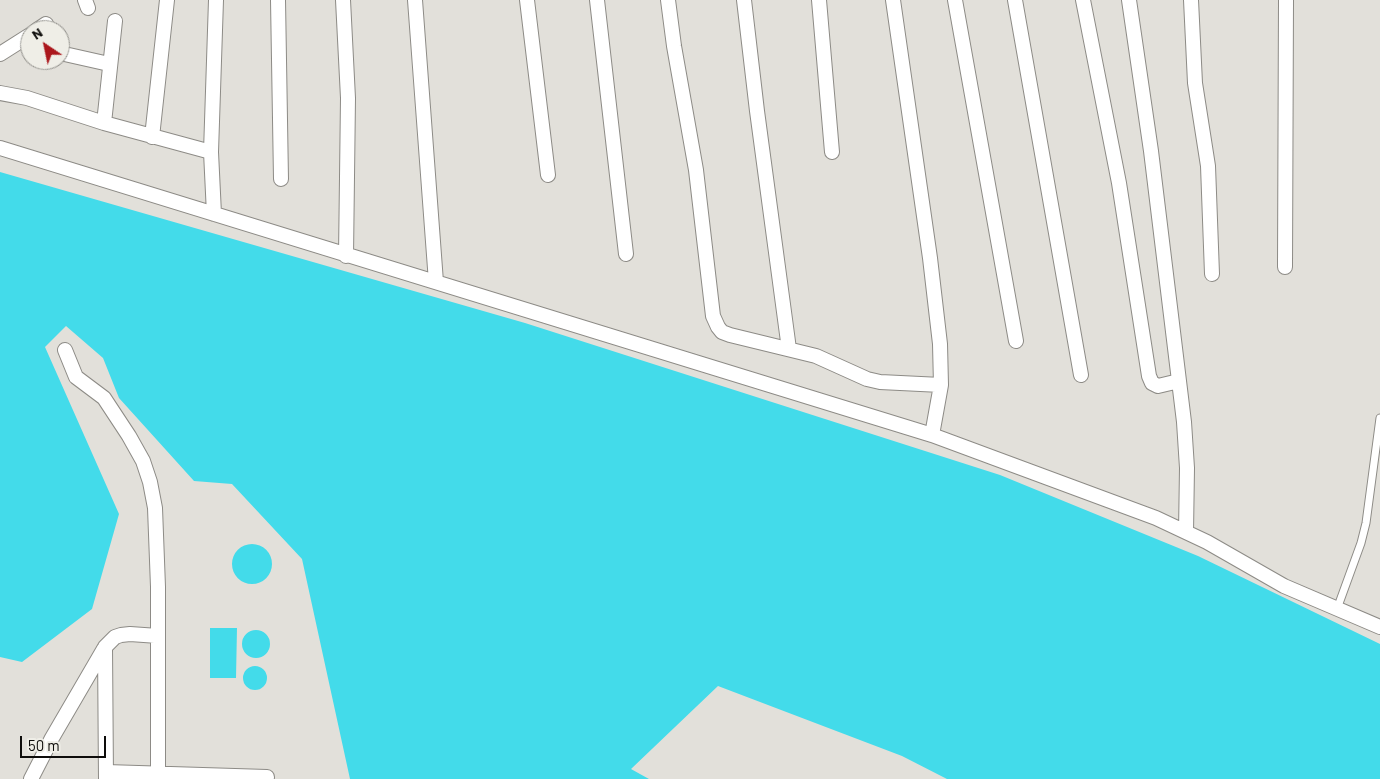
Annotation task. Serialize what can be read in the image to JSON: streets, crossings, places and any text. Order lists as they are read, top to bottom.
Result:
{
  "scale_bar": "50 m",
  "north": "top left"
}
